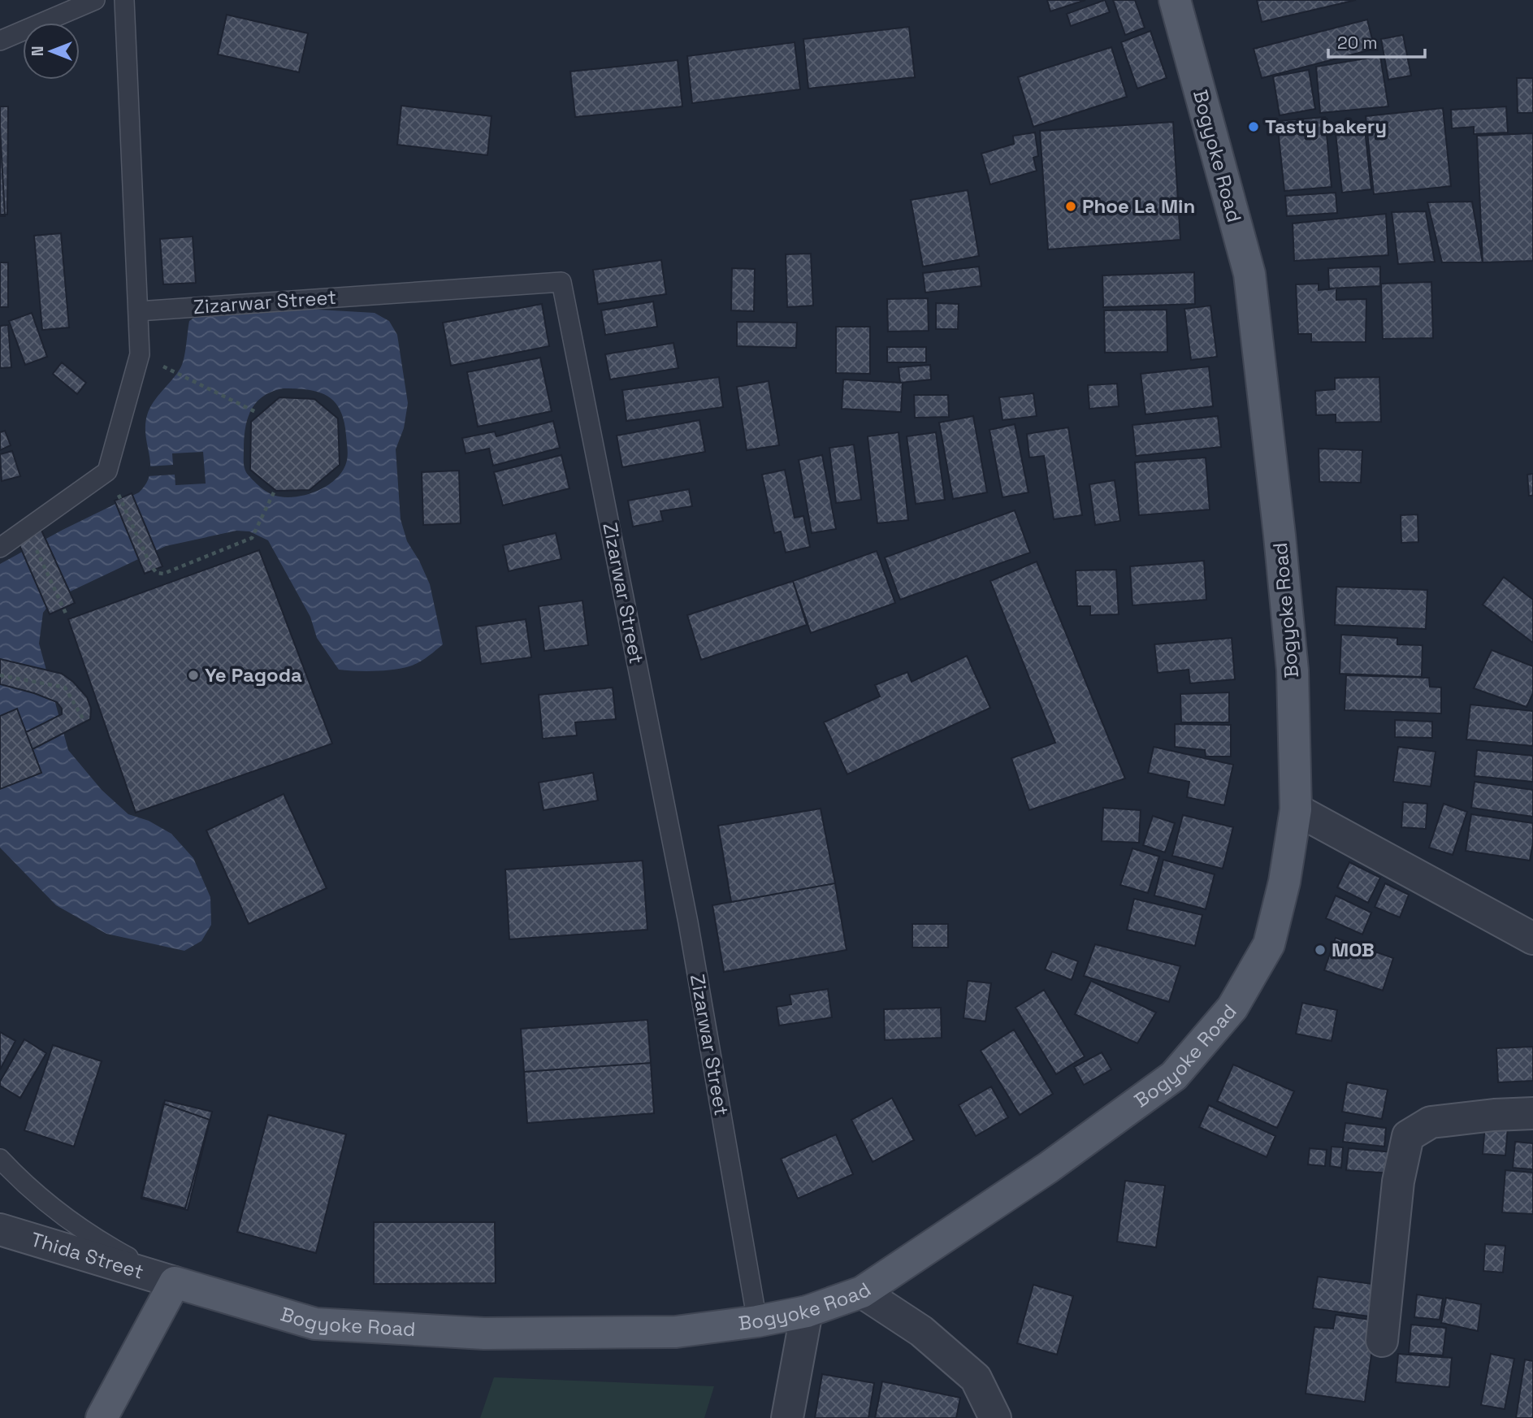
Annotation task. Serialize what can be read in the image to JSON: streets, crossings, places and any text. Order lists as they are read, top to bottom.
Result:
{
  "streets": {
    "main road": ["Bogyoke Road"],
    "street": ["Thida Street"],
    "lane": ["Zizarwar Street"]
  },
  "crossings": [
    ["Bogyoke Road", "Zizarwar Street"],
    ["Bogyoke Road", "Thida Street"]
  ],
  "places": [
    "Tasty bakery",
    "Phoe La Min",
    "Ye Pagoda",
    "MOB"
  ],
  "scale_bar": "20 m",
  "north": "left"
}
